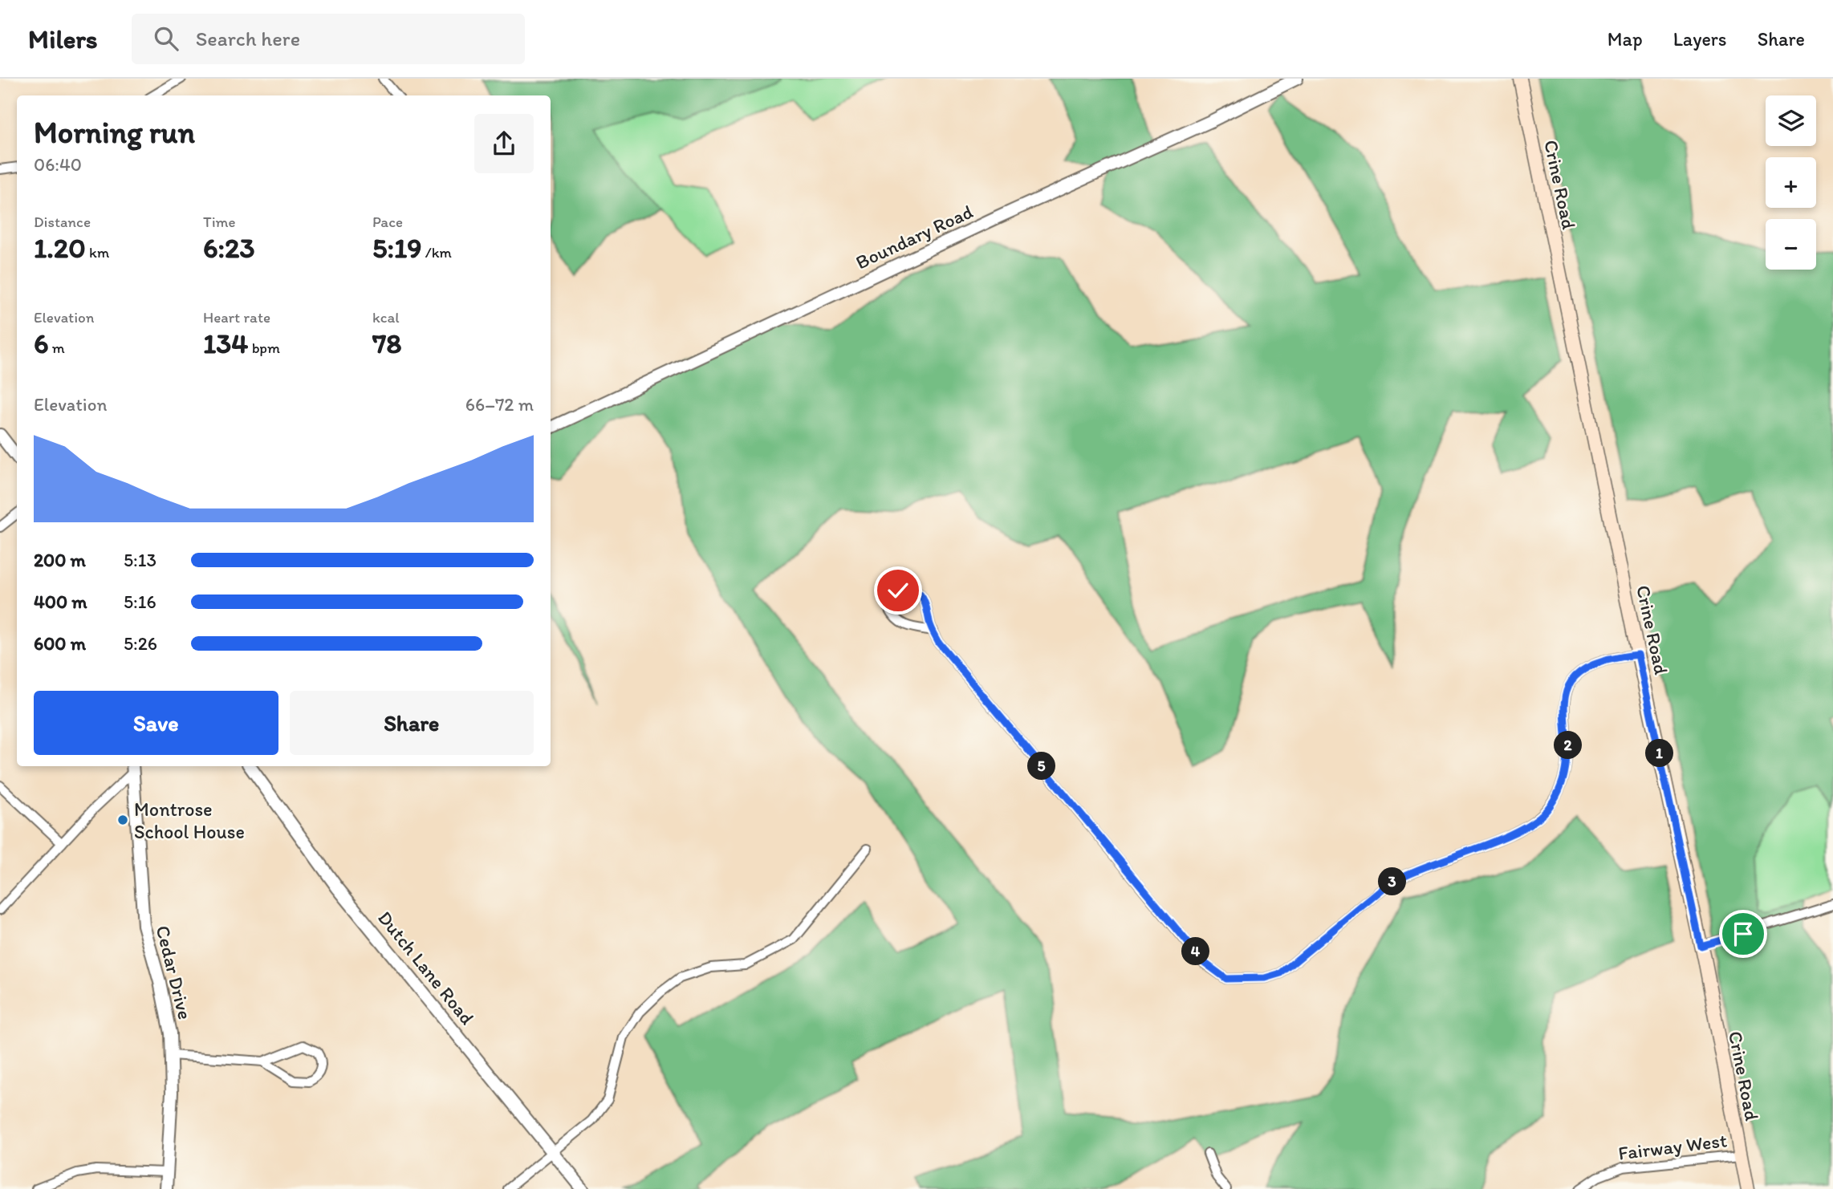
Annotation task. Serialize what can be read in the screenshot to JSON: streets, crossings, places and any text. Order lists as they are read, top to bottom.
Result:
{
  "streets": {
    "main road": ["Crine Road"],
    "street": [
      "Boundary Road",
      "Dutch Lane Road",
      "Cedar Drive",
      "Fairway West"
    ]
  },
  "crossings": [
    ["Crine Road", "Fairway West"]
  ],
  "places": ["Montrose School House"],
  "page": {
    "header": "Milers",
    "search": "Search here",
    "nav": ["Map", "Layers", "Share"],
    "map_buttons": ["+", "−"],
    "heading": ["Morning run", "06:40"],
    "stats": [
      ["Distance", "1.20 km"],
      ["Time", "6:23"],
      ["Pace", "5:19 /km"],
      ["Elevation", "6 m"],
      ["Heart rate", "134 bpm"],
      ["kcal", "78"]
    ],
    "chart": ["Elevation", "66–72 m"],
    "list": [
      {
        "name": "200 m",
        "note": "5:13"
      },
      {
        "name": "400 m",
        "note": "5:16"
      },
      {
        "name": "600 m",
        "note": "5:26"
      }
    ],
    "buttons": ["Save", "Share"],
    "pins": [
      "2",
      "1",
      "5",
      "3",
      "4"
    ]
  }
}
